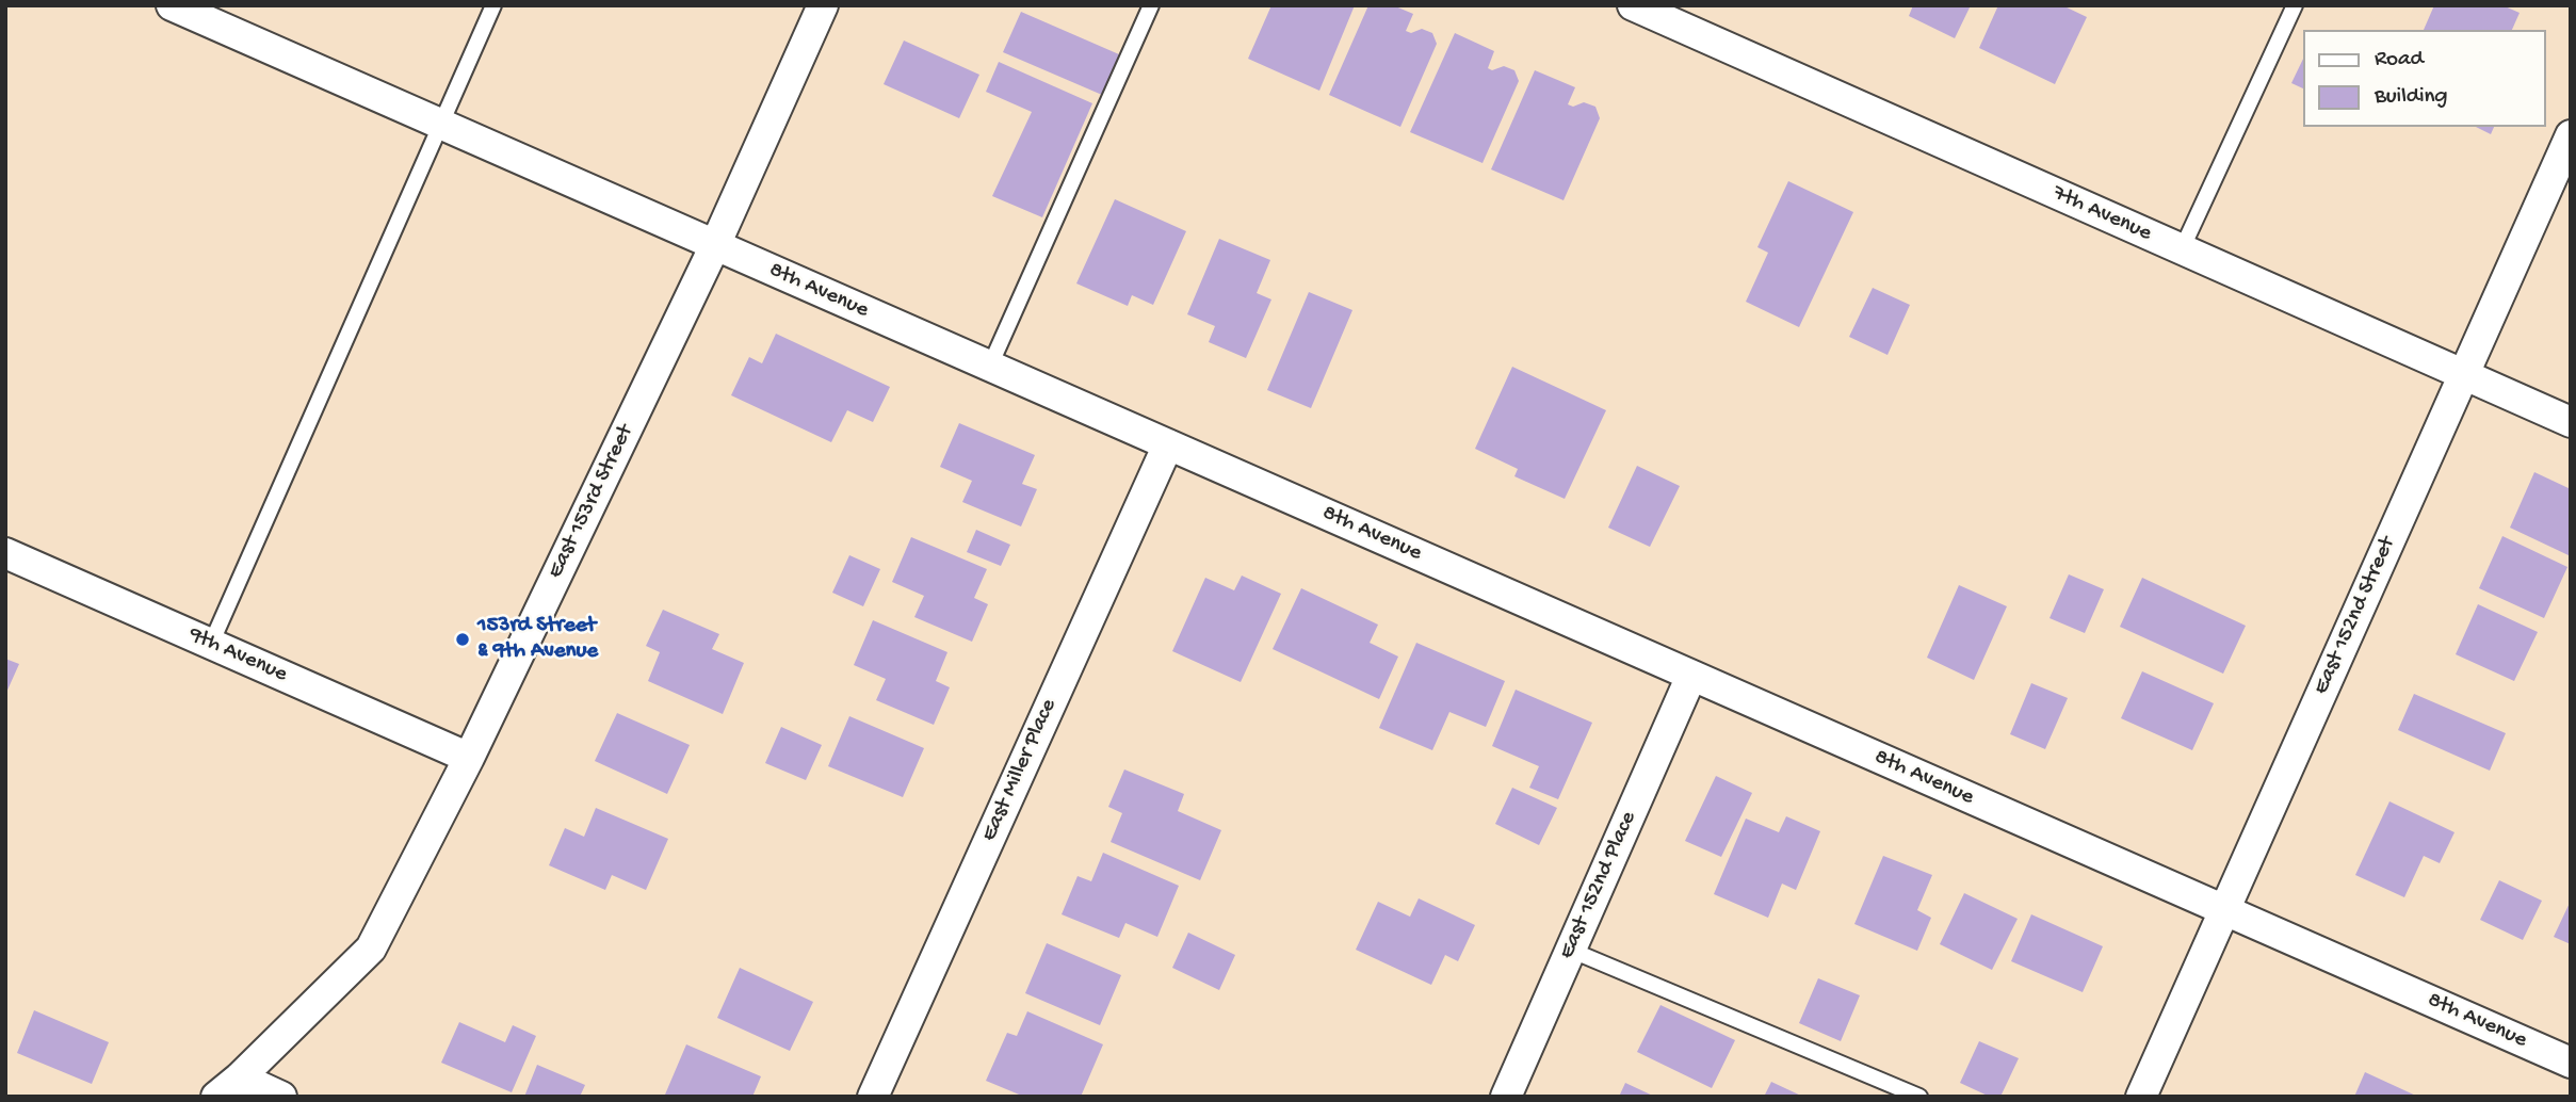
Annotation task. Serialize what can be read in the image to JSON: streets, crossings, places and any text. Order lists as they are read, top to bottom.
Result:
{
  "streets": {
    "street": [
      "7th Avenue",
      "8th Avenue",
      "East 153rd Street",
      "East 152nd Street",
      "9th Avenue",
      "East Miller Place",
      "East 152nd Place"
    ]
  },
  "crossings": [
    ["7th Avenue", "East 152nd Street"],
    ["8th Avenue", "East 153rd Street"],
    ["8th Avenue", "East 152nd Street"],
    ["8th Avenue", "East Miller Place"],
    ["8th Avenue", "East 152nd Place"],
    ["East 153rd Street", "9th Avenue"]
  ],
  "places": ["153rd Street & 9th Avenue"],
  "legend": ["Road", "Building"]
}
